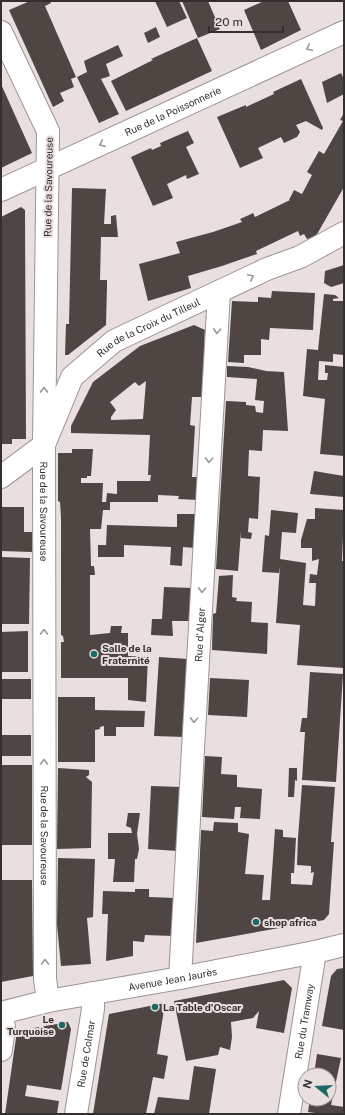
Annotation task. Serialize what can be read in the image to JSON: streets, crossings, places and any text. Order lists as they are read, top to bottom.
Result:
{
  "streets": {
    "street": [
      "Rue de la Poissonnerie",
      "Rue de la Savoureuse",
      "Rue de la Croix du Tilleul",
      "Rue d'Alger",
      "Avenue Jean Jaurès",
      "Rue du Tramway",
      "Rue de Colmar"
    ]
  },
  "crossings": [
    ["Rue de la Poissonnerie", "Rue de la Savoureuse"],
    ["Rue de la Savoureuse", "Rue de la Croix du Tilleul"],
    ["Rue de la Savoureuse", "Avenue Jean Jaurès"],
    ["Rue de la Croix du Tilleul", "Rue d'Alger"],
    ["Rue d'Alger", "Avenue Jean Jaurès"],
    ["Avenue Jean Jaurès", "Rue du Tramway"],
    ["Avenue Jean Jaurès", "Rue de Colmar"]
  ],
  "one_way": ["Rue de la Poissonnerie", "Rue de la Savoureuse", "Rue d'Alger"],
  "places": [
    "Salle de la Fraternité",
    "shop africa",
    "La Table d'Oscar",
    "Le Turquoise"
  ],
  "scale_bar": "20 m",
  "north": "left"
}
